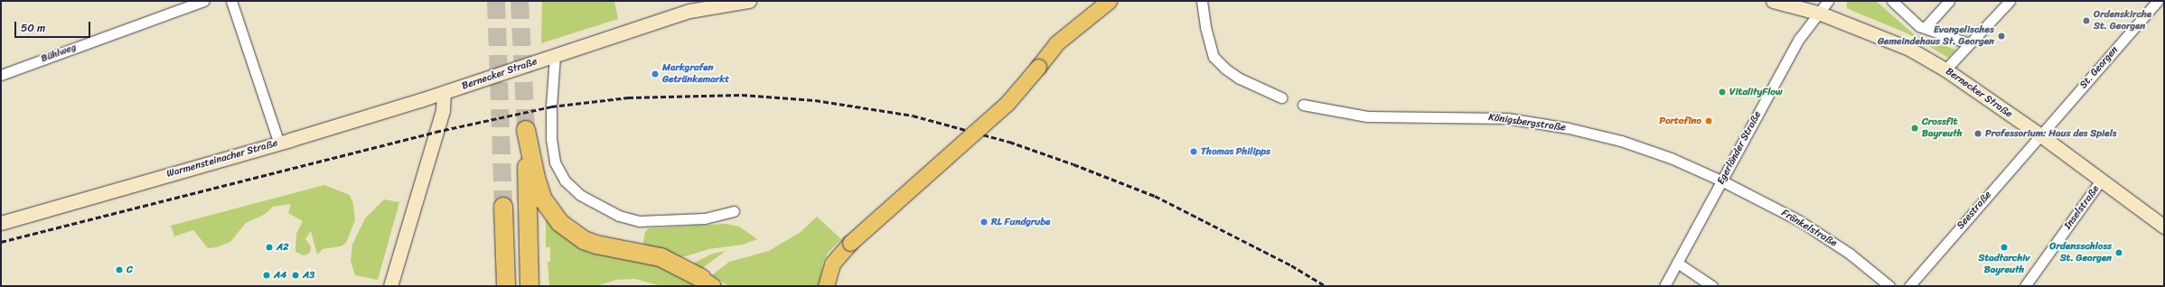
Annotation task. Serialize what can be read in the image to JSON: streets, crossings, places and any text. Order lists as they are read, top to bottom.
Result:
{
  "streets": {
    "street": [
      "Bühlweg",
      "St. Georgen",
      "Bernecker Straße",
      "Königsbergstraße",
      "Egerländer Straße",
      "Warmensteinacher Straße",
      "Inselstraße",
      "Seestraße",
      "Fränkelstraße"
    ]
  },
  "crossings": [
    ["St. Georgen", "Bernecker Straße"],
    ["St. Georgen", "Seestraße"],
    ["Bernecker Straße", "Egerländer Straße"],
    ["Bernecker Straße", "Warmensteinacher Straße"],
    ["Bernecker Straße", "Inselstraße"],
    ["Bernecker Straße", "Seestraße"],
    ["Königsbergstraße", "Egerländer Straße"],
    ["Königsbergstraße", "Fränkelstraße"],
    ["Egerländer Straße", "Fränkelstraße"]
  ],
  "places": [
    "Ordenskirche St. Georgen",
    "Evangelisches Gemeindehaus St. Georgen",
    "Markgrafen Getränkemarkt",
    "VitalityFlow",
    "Portofino",
    "Crossfit Bayreuth",
    "Professorium: Haus des Spiels",
    "Thomas Philipps",
    "RL Fundgrube",
    "A2",
    "Stadtarchiv Bayreuth",
    "Ordensschloss St. Georgen",
    "C",
    "A4",
    "A3"
  ],
  "scale_bar": "50 m"
}
